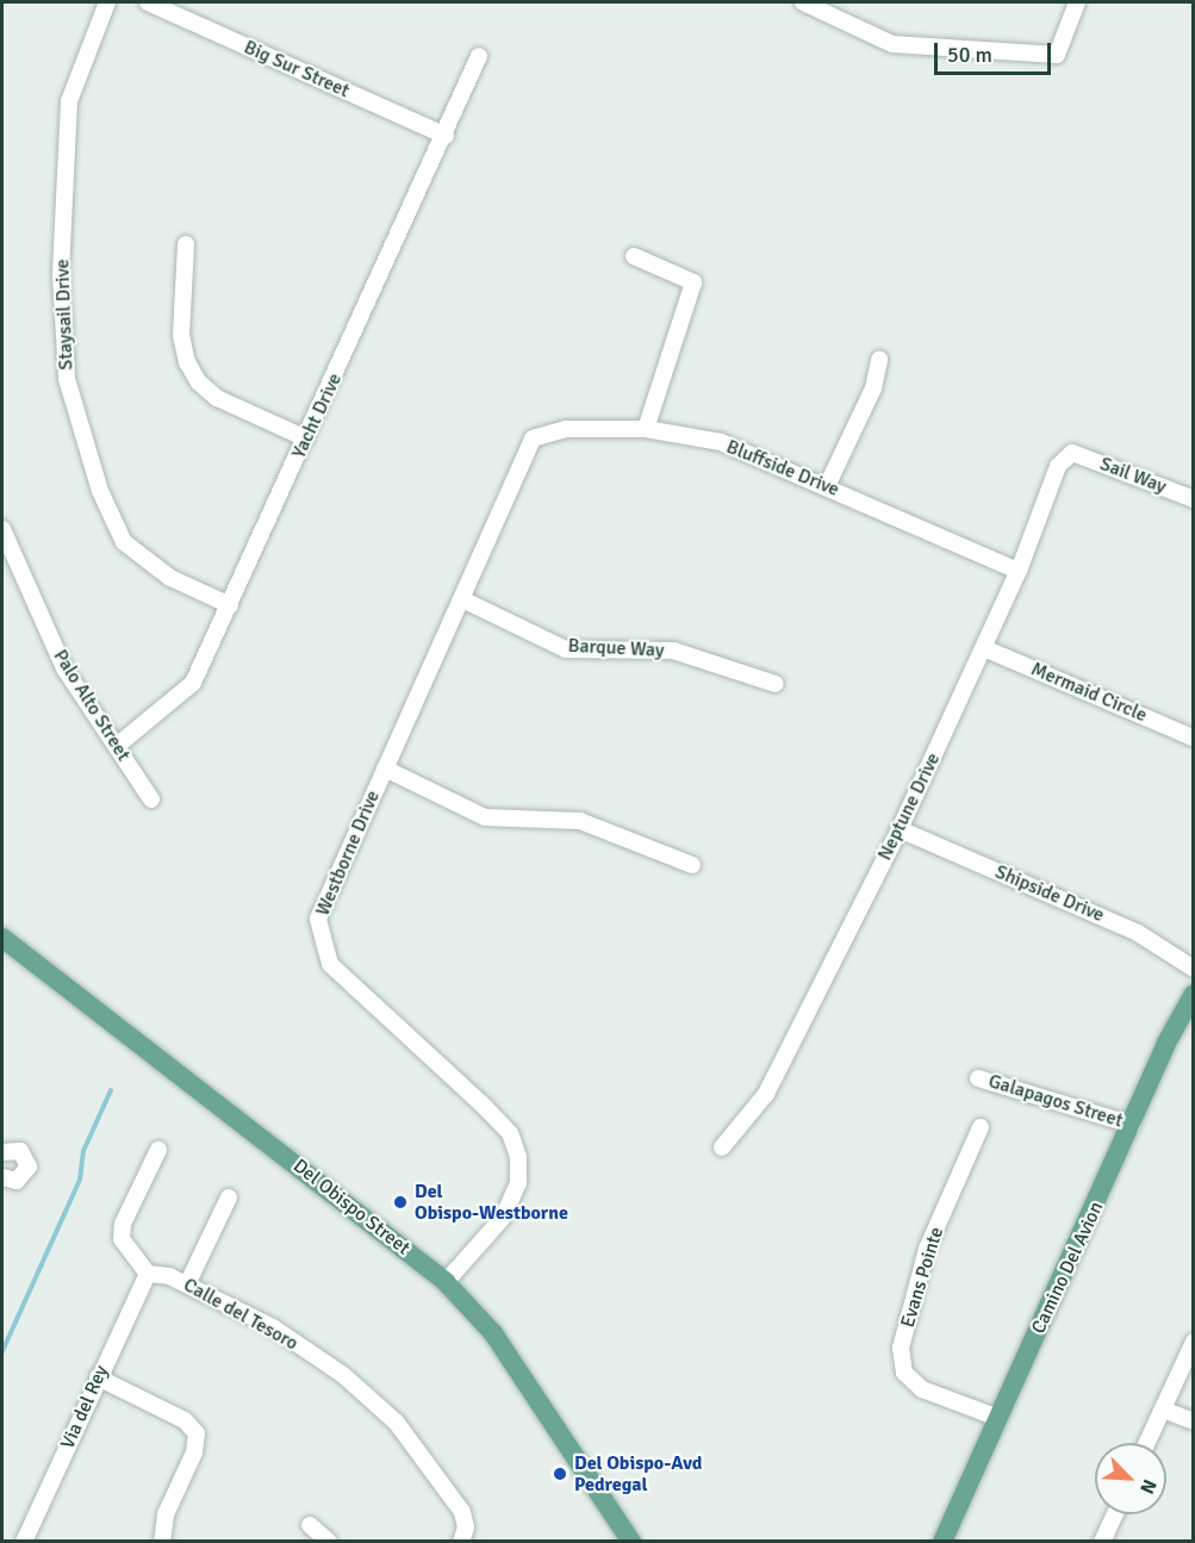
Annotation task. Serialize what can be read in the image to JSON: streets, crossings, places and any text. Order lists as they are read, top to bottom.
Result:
{
  "streets": {
    "main road": ["Del Obispo Street", "Camino Del Avion"],
    "street": [
      "Big Sur Street",
      "Staysail Drive",
      "Yacht Drive",
      "Bluffside Drive",
      "Sail Way",
      "Barque Way",
      "Mermaid Circle",
      "Palo Alto Street",
      "Neptune Drive",
      "Westborne Drive",
      "Shipside Drive",
      "Galapagos Street",
      "Evans Pointe",
      "Calle del Tesoro",
      "Via del Rey"
    ]
  },
  "crossings": [
    ["Big Sur Street", "Yacht Drive"],
    ["Staysail Drive", "Yacht Drive"],
    ["Yacht Drive", "Palo Alto Street"],
    ["Bluffside Drive", "Neptune Drive"],
    ["Bluffside Drive", "Westborne Drive"],
    ["Sail Way", "Neptune Drive"],
    ["Barque Way", "Westborne Drive"],
    ["Mermaid Circle", "Neptune Drive"],
    ["Neptune Drive", "Shipside Drive"],
    ["Westborne Drive", "Del Obispo Street"],
    ["Galapagos Street", "Camino Del Avion"],
    ["Camino Del Avion", "Evans Pointe"],
    ["Calle del Tesoro", "Via del Rey"]
  ],
  "places": ["Del Obispo-Westborne", "Del Obispo-Avd Pedregal"],
  "scale_bar": "50 m",
  "north": "bottom right"
}
